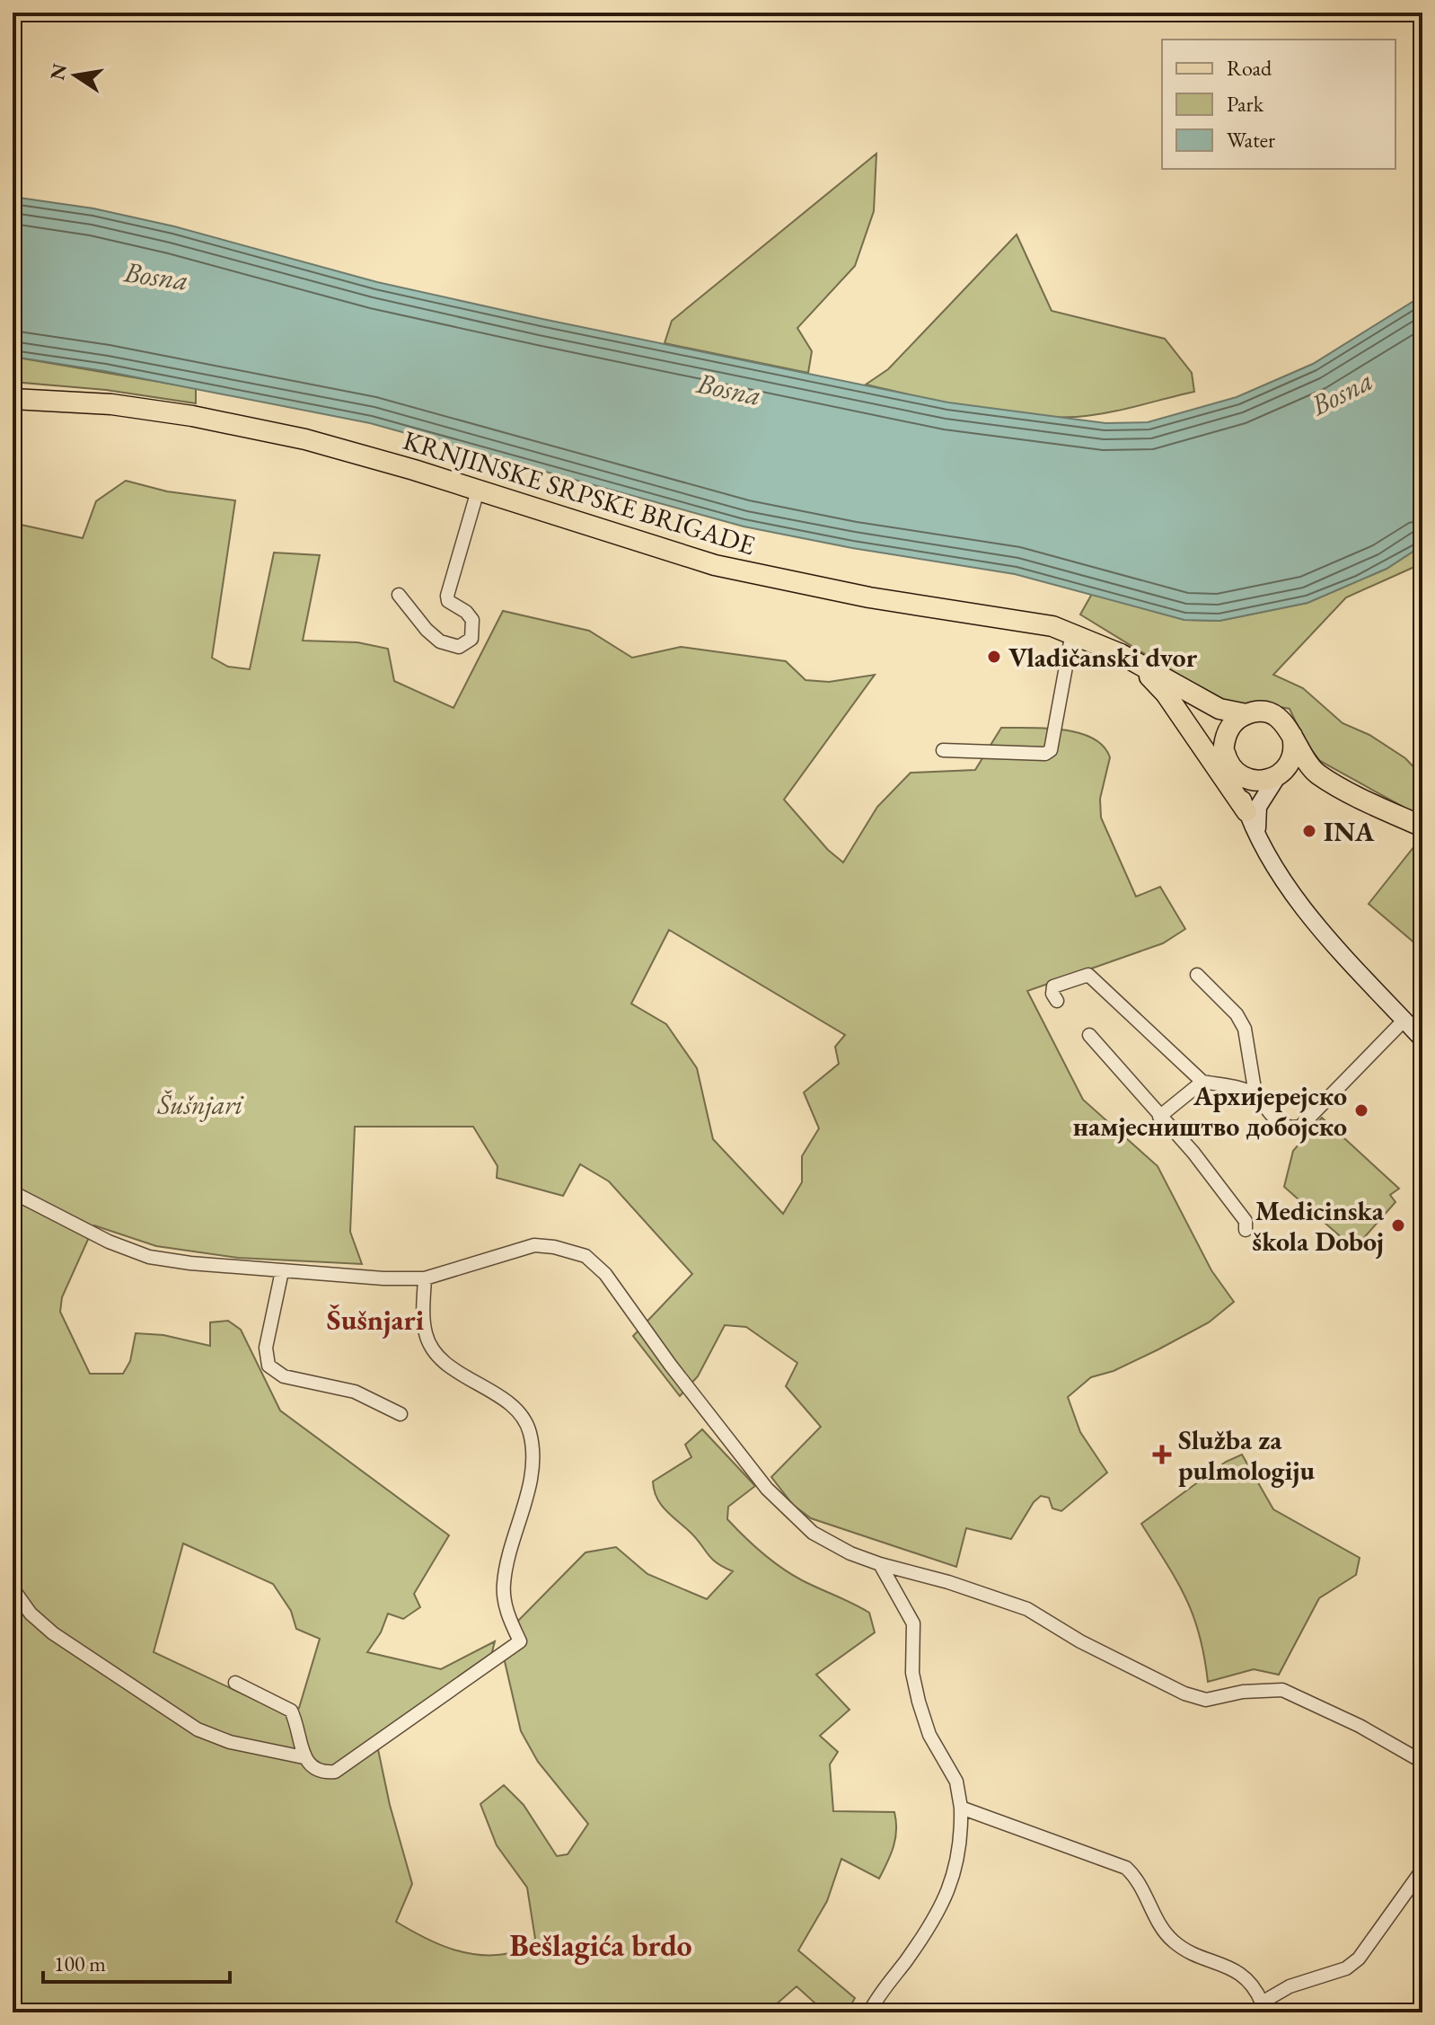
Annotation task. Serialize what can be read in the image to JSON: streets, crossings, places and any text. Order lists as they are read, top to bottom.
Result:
{
  "streets": {
    "main road": ["KRNJINSKE SRPSKE BRIGADE"]
  },
  "districts": ["Šušnjari", "Bešlagića brdo"],
  "water": ["Bosna"],
  "parks": ["Šušnjari"],
  "places": {
    "other": [
      "Vladičanski dvor",
      "INA",
      "Архијерејско намјесништво добојско",
      "Medicinska škola Doboj"
    ],
    "health": ["Služba za pulmologiju"]
  },
  "legend": ["Road", "Park", "Water"],
  "scale_bar": "100 m",
  "north": "left"
}
